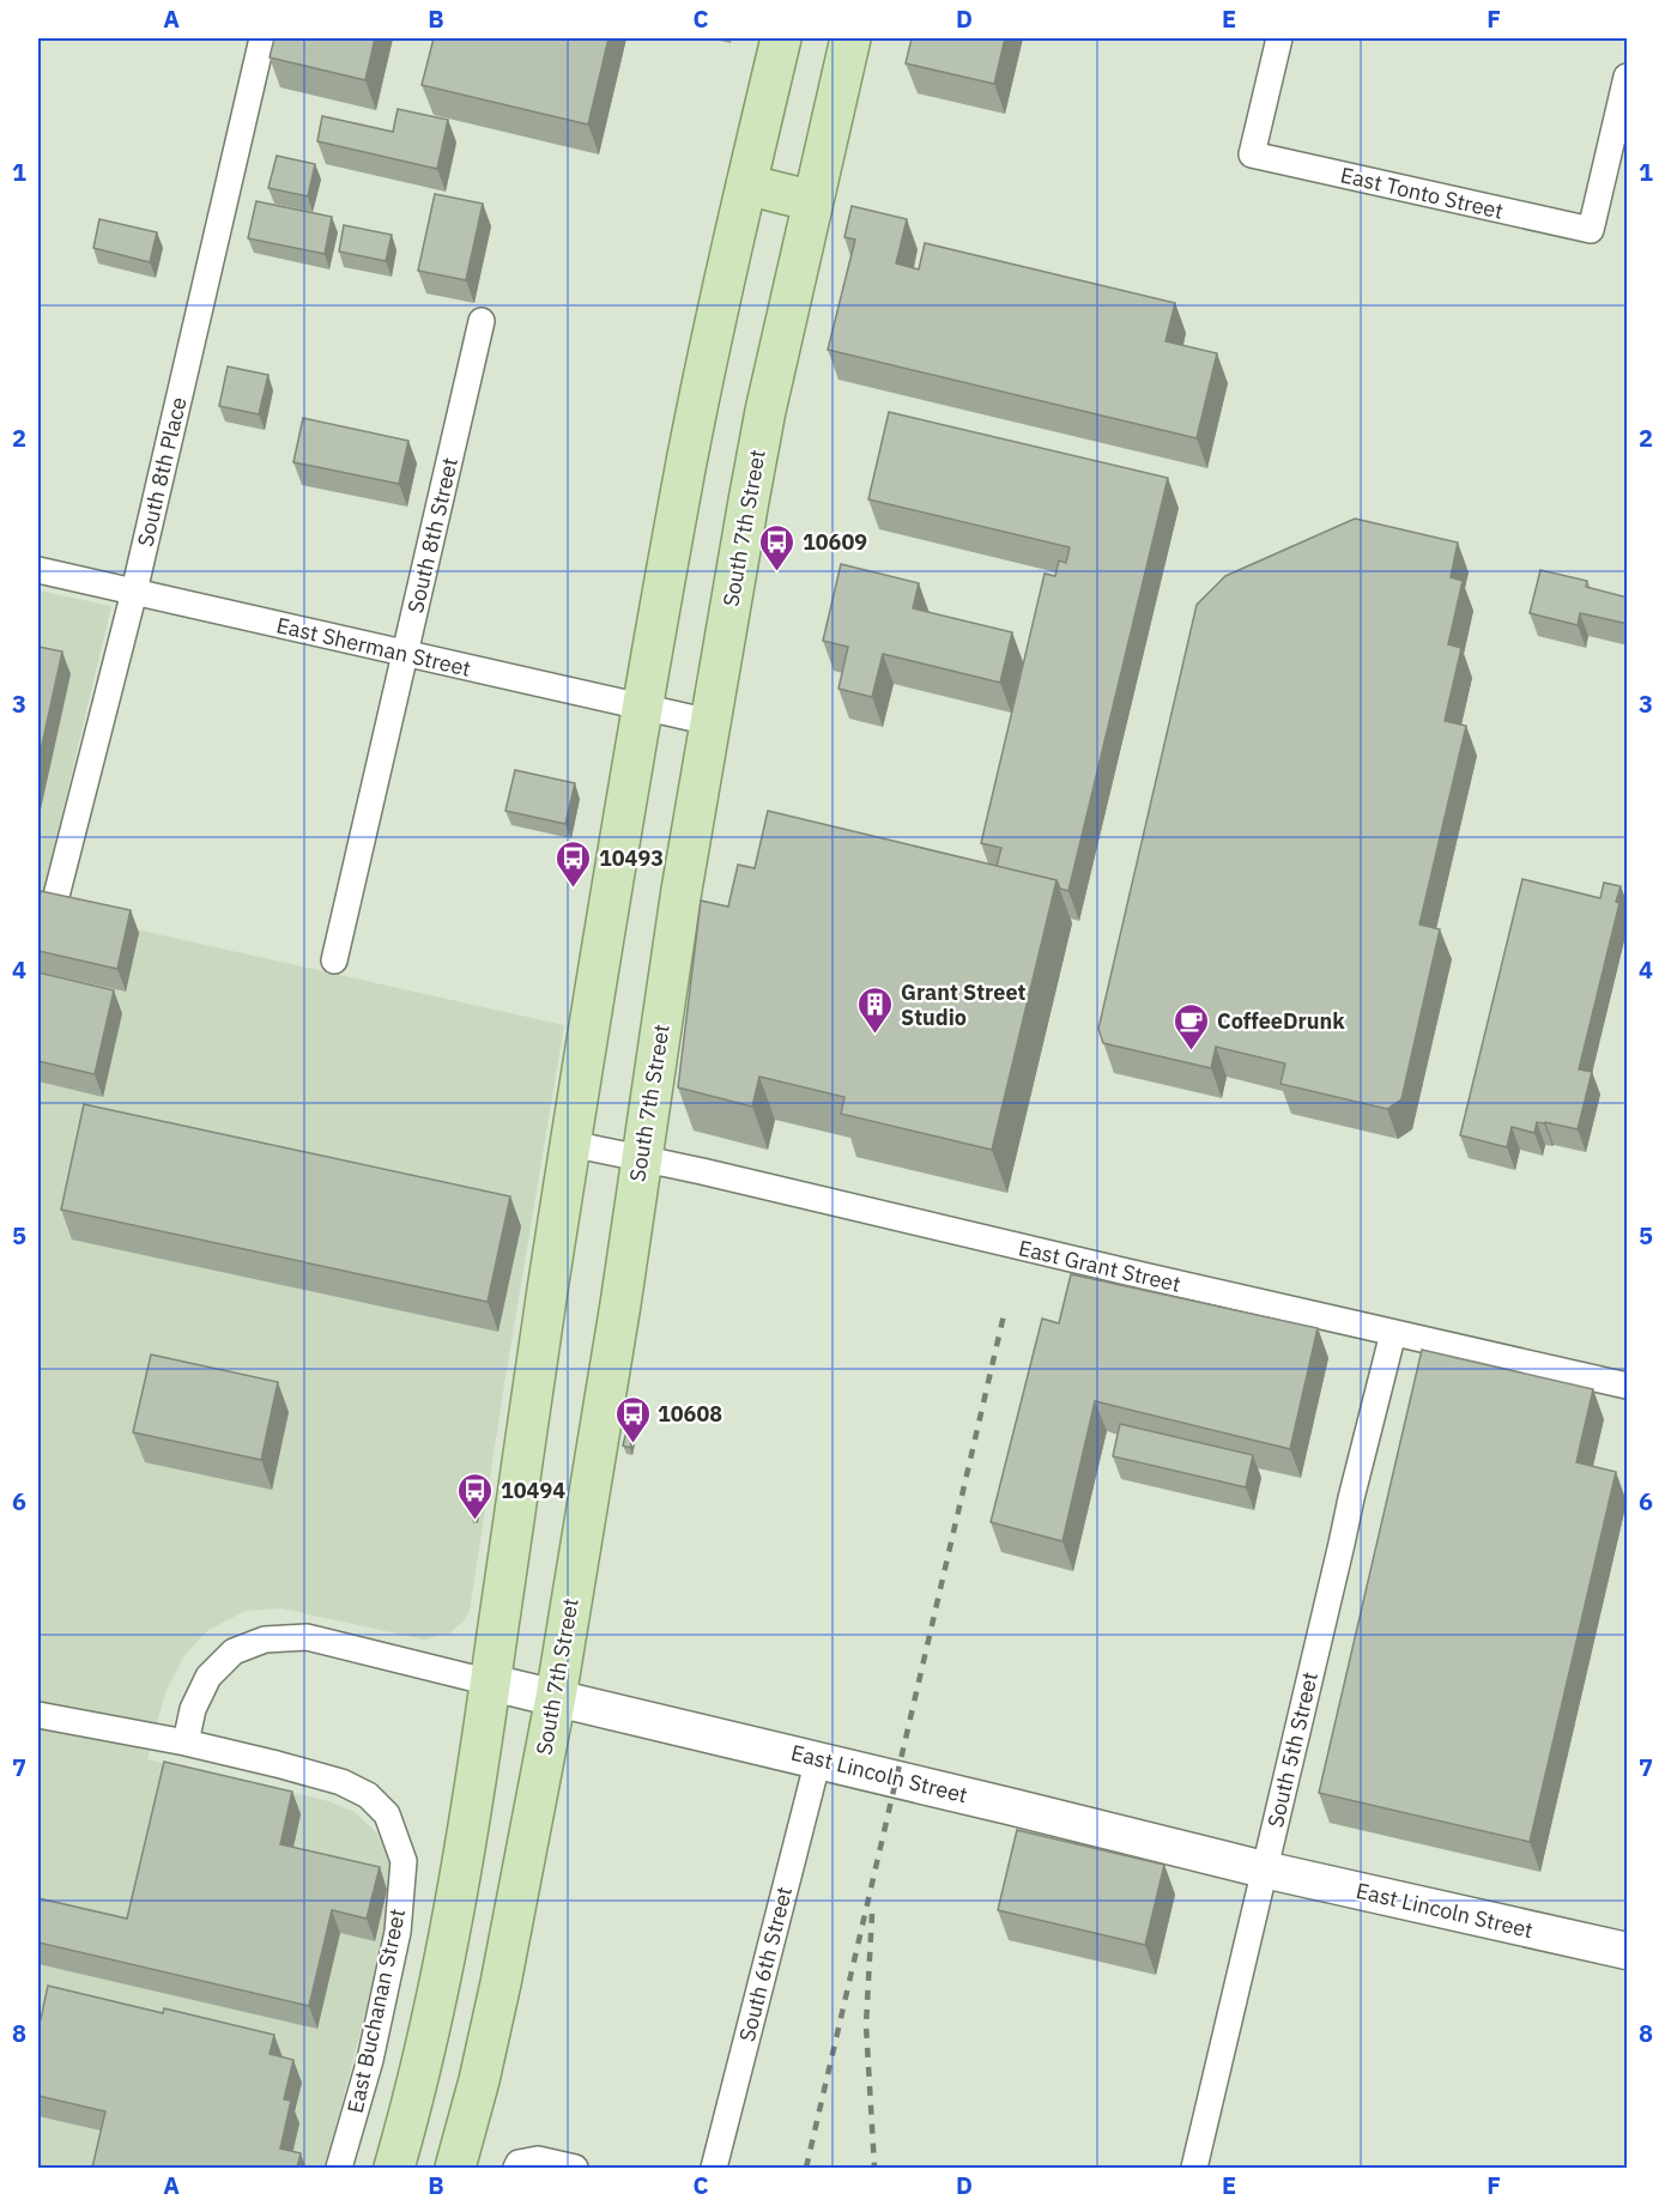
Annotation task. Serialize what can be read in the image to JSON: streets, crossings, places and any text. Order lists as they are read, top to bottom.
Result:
{
  "streets": {
    "main road": ["South 7th Street", "East Lincoln Street"],
    "street": [
      "East Tonto Street",
      "South 8th Place",
      "South 8th Street",
      "East Sherman Street",
      "East Grant Street",
      "South 5th Street",
      "South 6th Street",
      "East Buchanan Street"
    ]
  },
  "crossings": [
    ["South 8th Place", "East Sherman Street"],
    ["South 7th Street", "East Sherman Street"],
    ["South 7th Street", "East Grant Street"],
    ["South 7th Street", "East Lincoln Street"],
    ["South 8th Street", "East Sherman Street"],
    ["East Grant Street", "South 5th Street"],
    ["South 5th Street", "East Lincoln Street"],
    ["East Lincoln Street", "South 6th Street"],
    ["East Lincoln Street", "East Buchanan Street"]
  ],
  "places": {
    "bus stop": [
      "10609",
      "10493",
      "10608",
      "10494"
    ],
    "building": ["Grant Street Studio"],
    "cafe": ["CoffeeDrunk"]
  },
  "grid": {
    "columns": [
      "A",
      "B",
      "C",
      "D",
      "E",
      "F"
    ],
    "rows": [
      "1",
      "2",
      "3",
      "4",
      "5",
      "6",
      "7",
      "8"
    ]
  }
}
